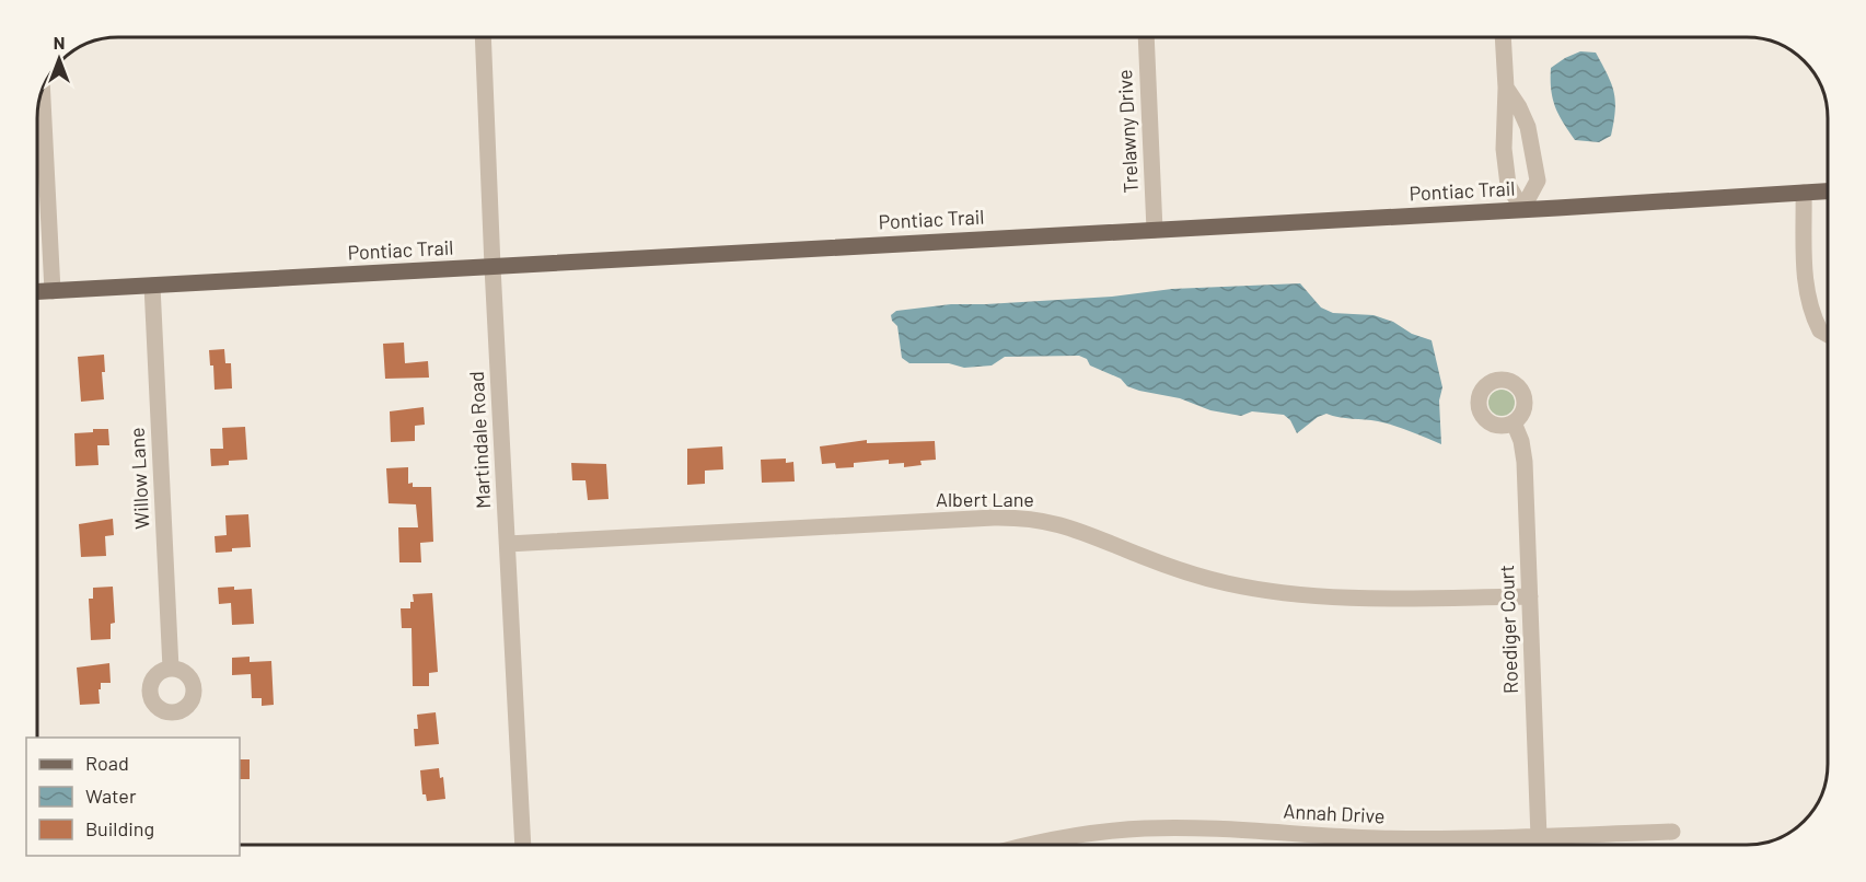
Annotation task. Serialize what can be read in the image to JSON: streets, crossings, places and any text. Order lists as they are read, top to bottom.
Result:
{
  "streets": {
    "main road": ["Pontiac Trail"],
    "street": [
      "Trelawny Drive",
      "Martindale Road",
      "Willow Lane",
      "Albert Lane",
      "Roediger Court",
      "Annah Drive"
    ]
  },
  "crossings": [
    ["Trelawny Drive", "Pontiac Trail"],
    ["Pontiac Trail", "Martindale Road"],
    ["Pontiac Trail", "Willow Lane"],
    ["Martindale Road", "Albert Lane"],
    ["Albert Lane", "Roediger Court"],
    ["Roediger Court", "Annah Drive"]
  ],
  "legend": ["Road", "Water", "Building"],
  "north": "top"
}
